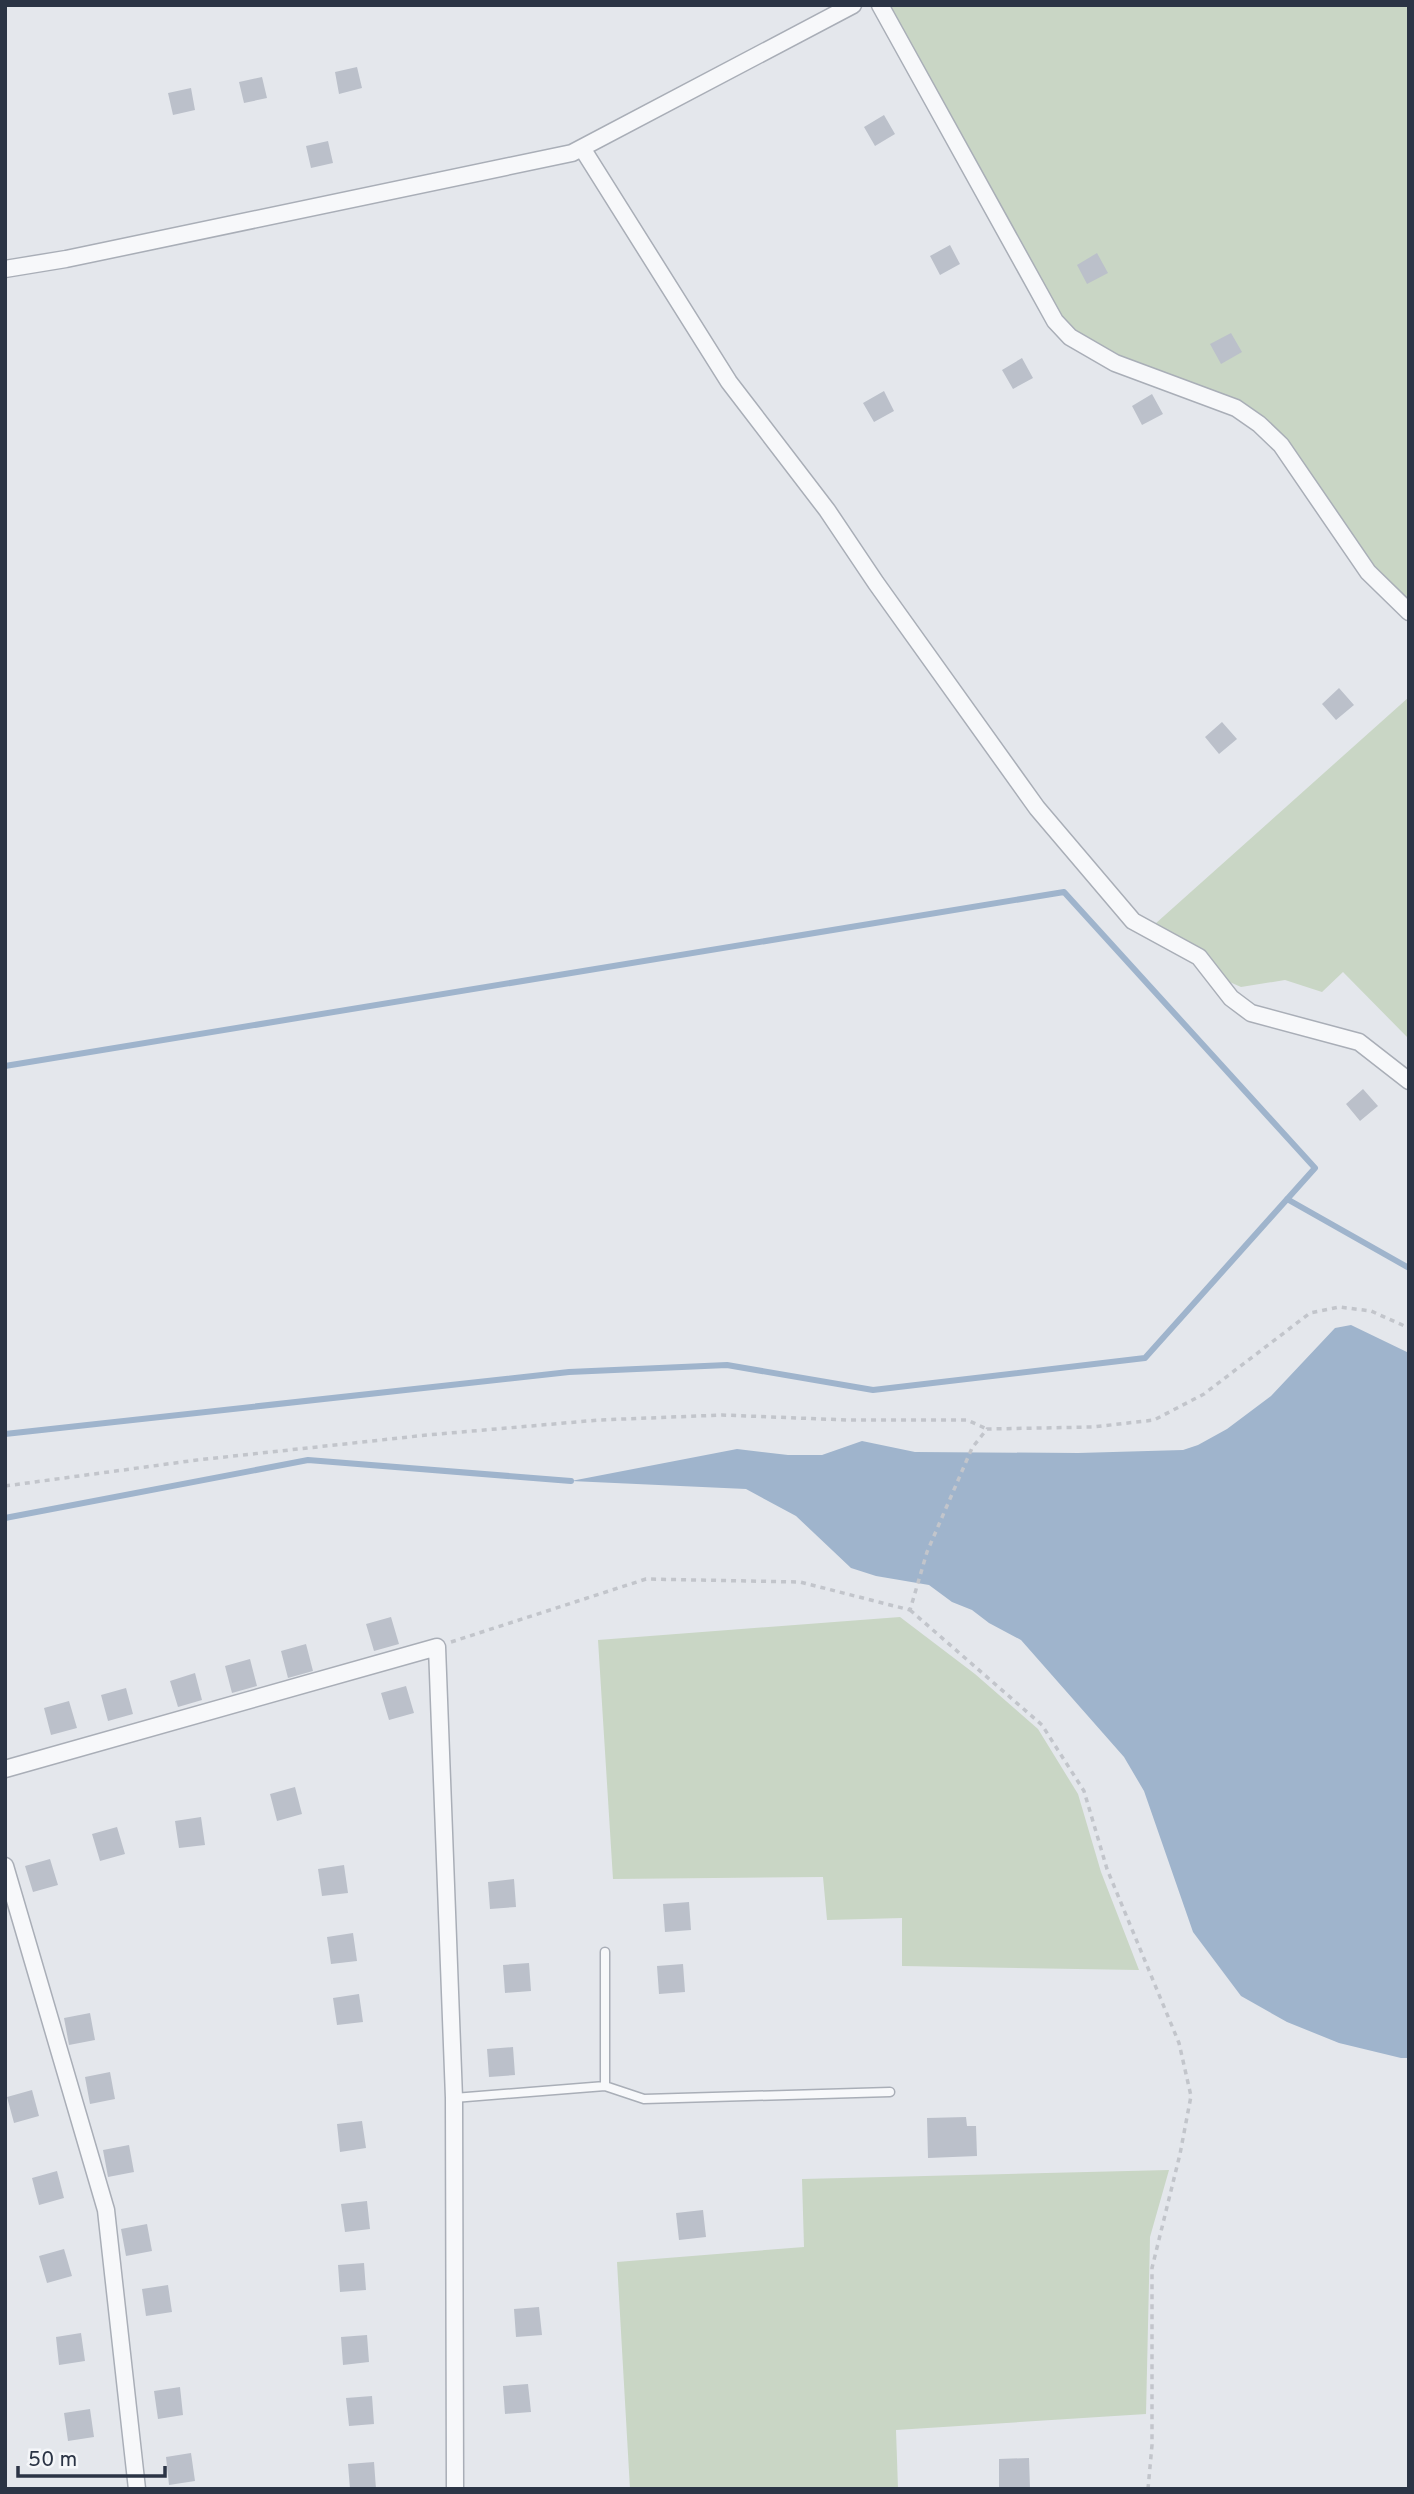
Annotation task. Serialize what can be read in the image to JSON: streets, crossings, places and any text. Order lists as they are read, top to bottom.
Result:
{
  "scale_bar": "50 m"
}
